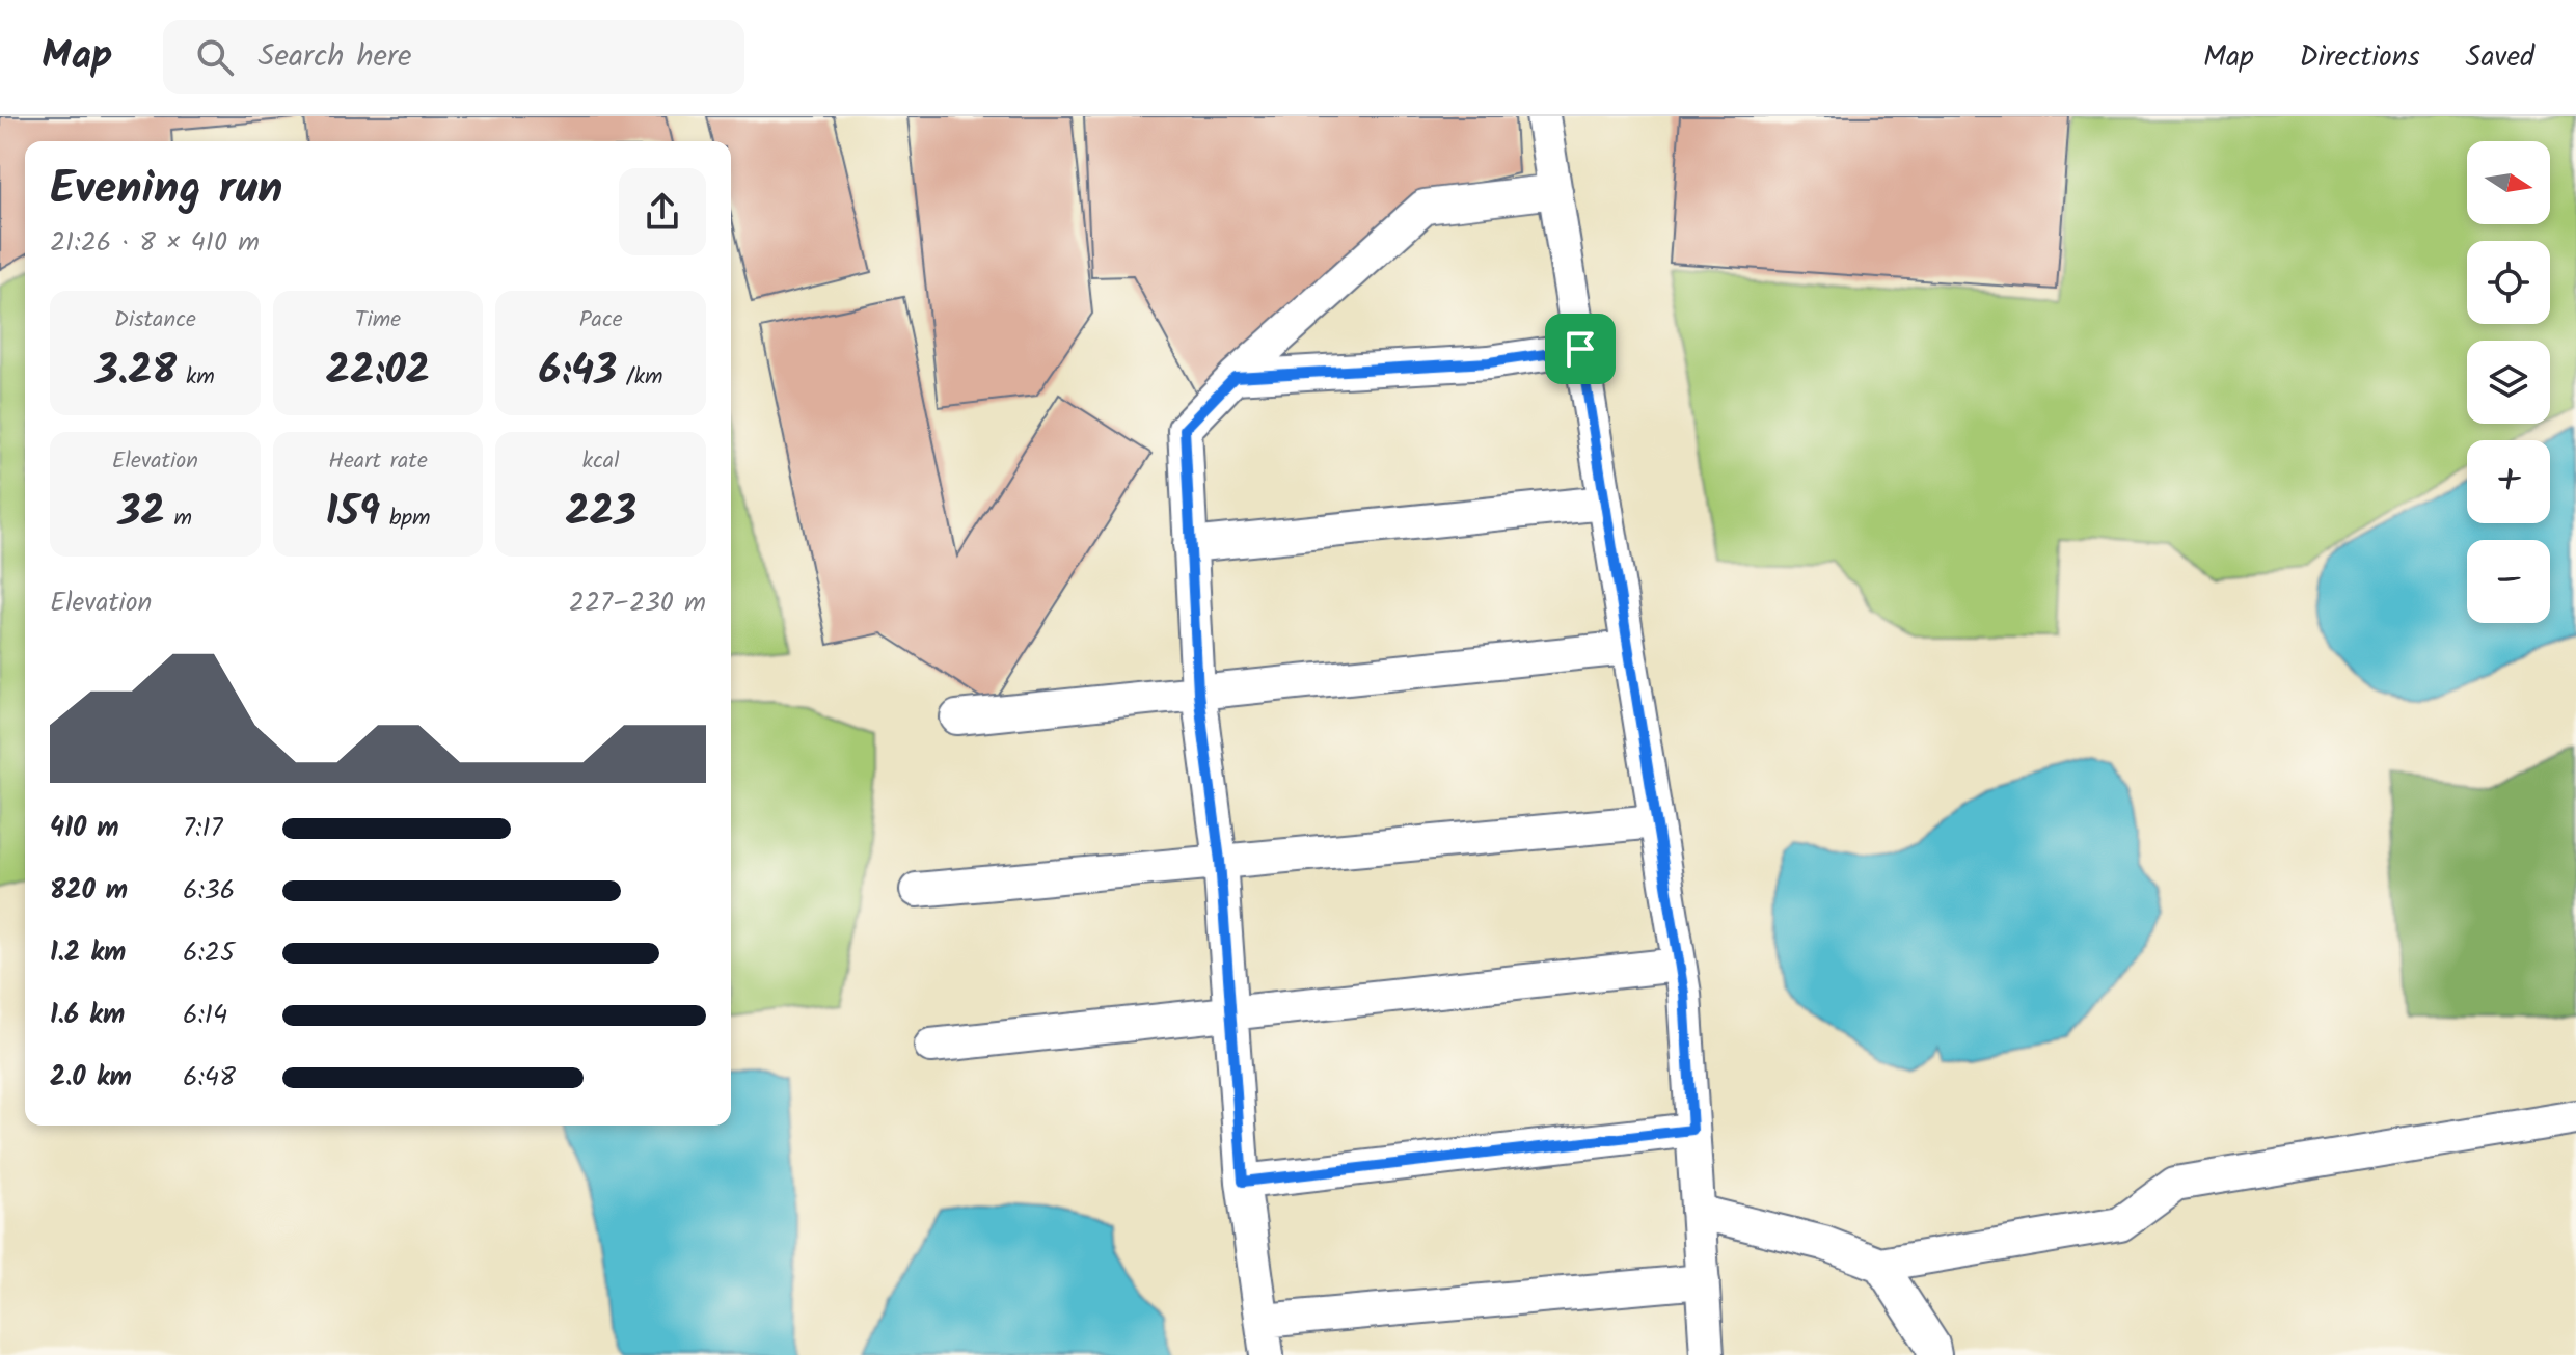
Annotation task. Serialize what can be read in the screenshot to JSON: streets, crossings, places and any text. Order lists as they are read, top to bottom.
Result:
{
  "north": "right",
  "page": {
    "header": "Map",
    "search": "Search here",
    "nav": ["Map", "Directions", "Saved"],
    "map_buttons": ["+", "−"],
    "heading": ["Evening run", "21:26 · 8 × 410 m"],
    "stats": [
      ["Distance", "3.28 km"],
      ["Time", "22:02"],
      ["Pace", "6:43 /km"],
      ["Elevation", "32 m"],
      ["Heart rate", "159 bpm"],
      ["kcal", "223"]
    ],
    "chart": ["Elevation", "227–230 m"],
    "list": [
      {
        "name": "410 m",
        "note": "7:17"
      },
      {
        "name": "820 m",
        "note": "6:36"
      },
      {
        "name": "1.2 km",
        "note": "6:25"
      },
      {
        "name": "1.6 km",
        "note": "6:14"
      },
      {
        "name": "2.0 km",
        "note": "6:48"
      }
    ]
  }
}
